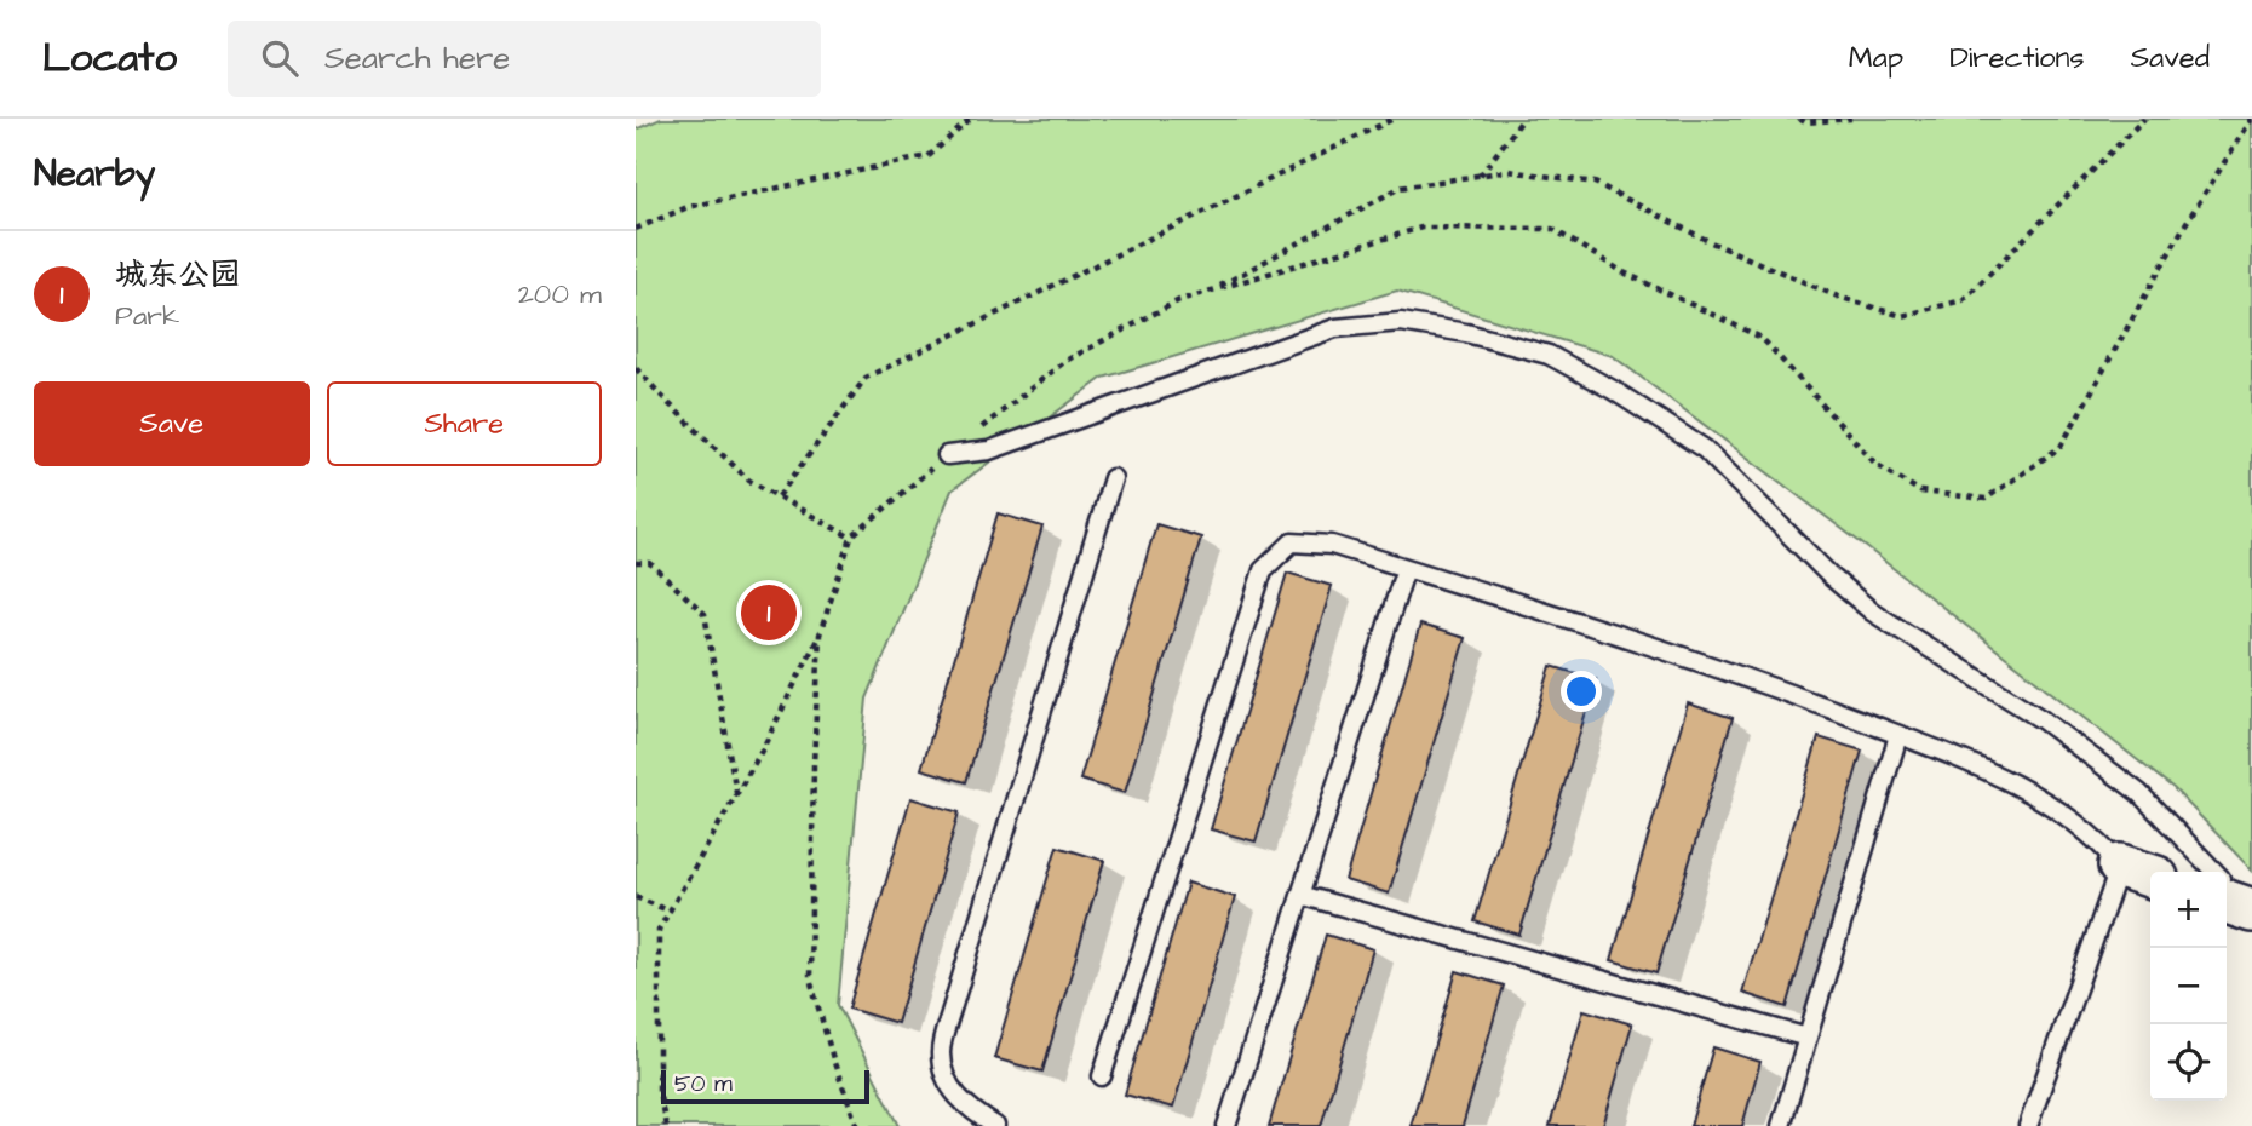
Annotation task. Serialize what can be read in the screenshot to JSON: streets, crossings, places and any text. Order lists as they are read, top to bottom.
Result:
{
  "scale_bar": "50 m",
  "page": {
    "header": "Locato",
    "search": "Search here",
    "nav": ["Map", "Directions", "Saved"],
    "heading": "Nearby",
    "list": [
      {
        "mark": "1",
        "name": "城东公园",
        "note": "Park",
        "value": "200 m"
      }
    ],
    "buttons": ["Save", "Share"],
    "pins": "1",
    "map_buttons": ["+", "−"],
    "scale": "50 m"
  }
}
